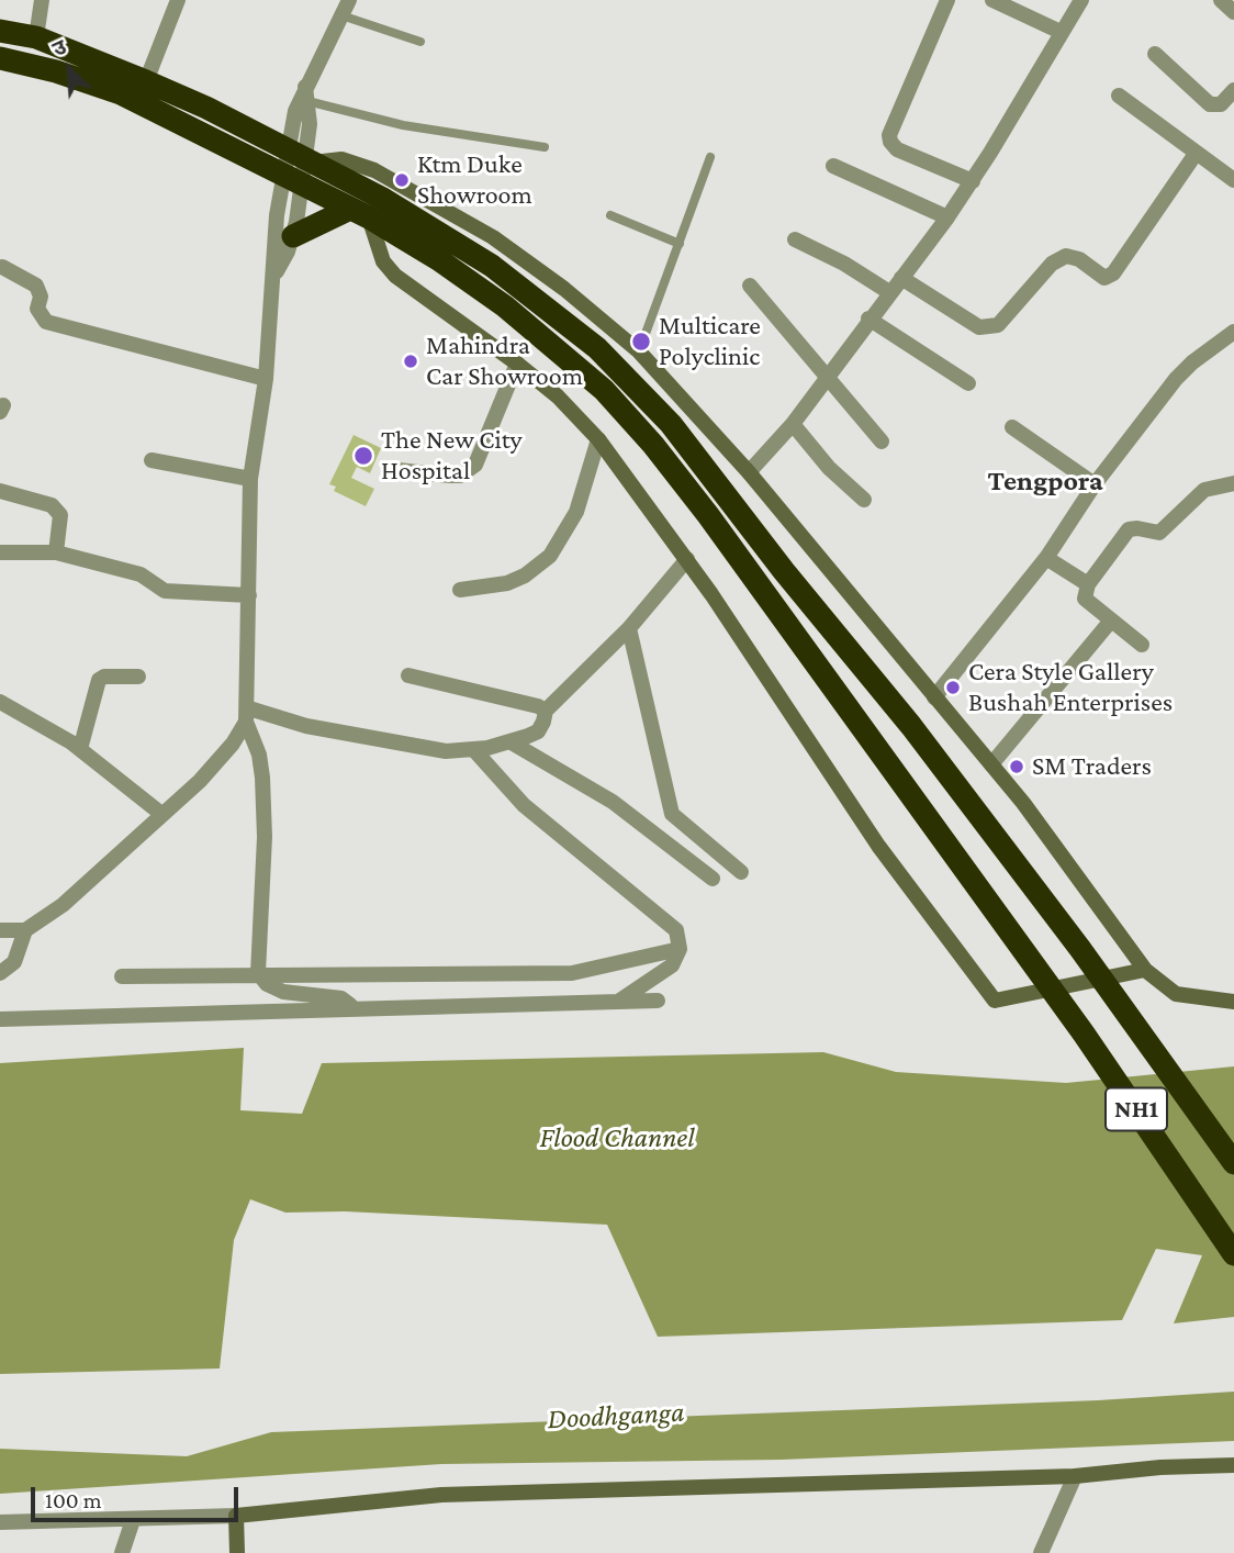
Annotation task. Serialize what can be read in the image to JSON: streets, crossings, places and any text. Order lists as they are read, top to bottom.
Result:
{
  "streets": {
    "highway": ["NH1"]
  },
  "districts": ["Tengpora"],
  "water": ["Flood Channel", "Doodhganga"],
  "places": [
    "Ktm Duke Showroom",
    "Multicare Polyclinic",
    "Mahindra Car Showroom",
    "The New City Hospital",
    "Cera Style Gallery Bushah Enterprises",
    "SM Traders"
  ],
  "scale_bar": "100 m",
  "north": "top left"
}
